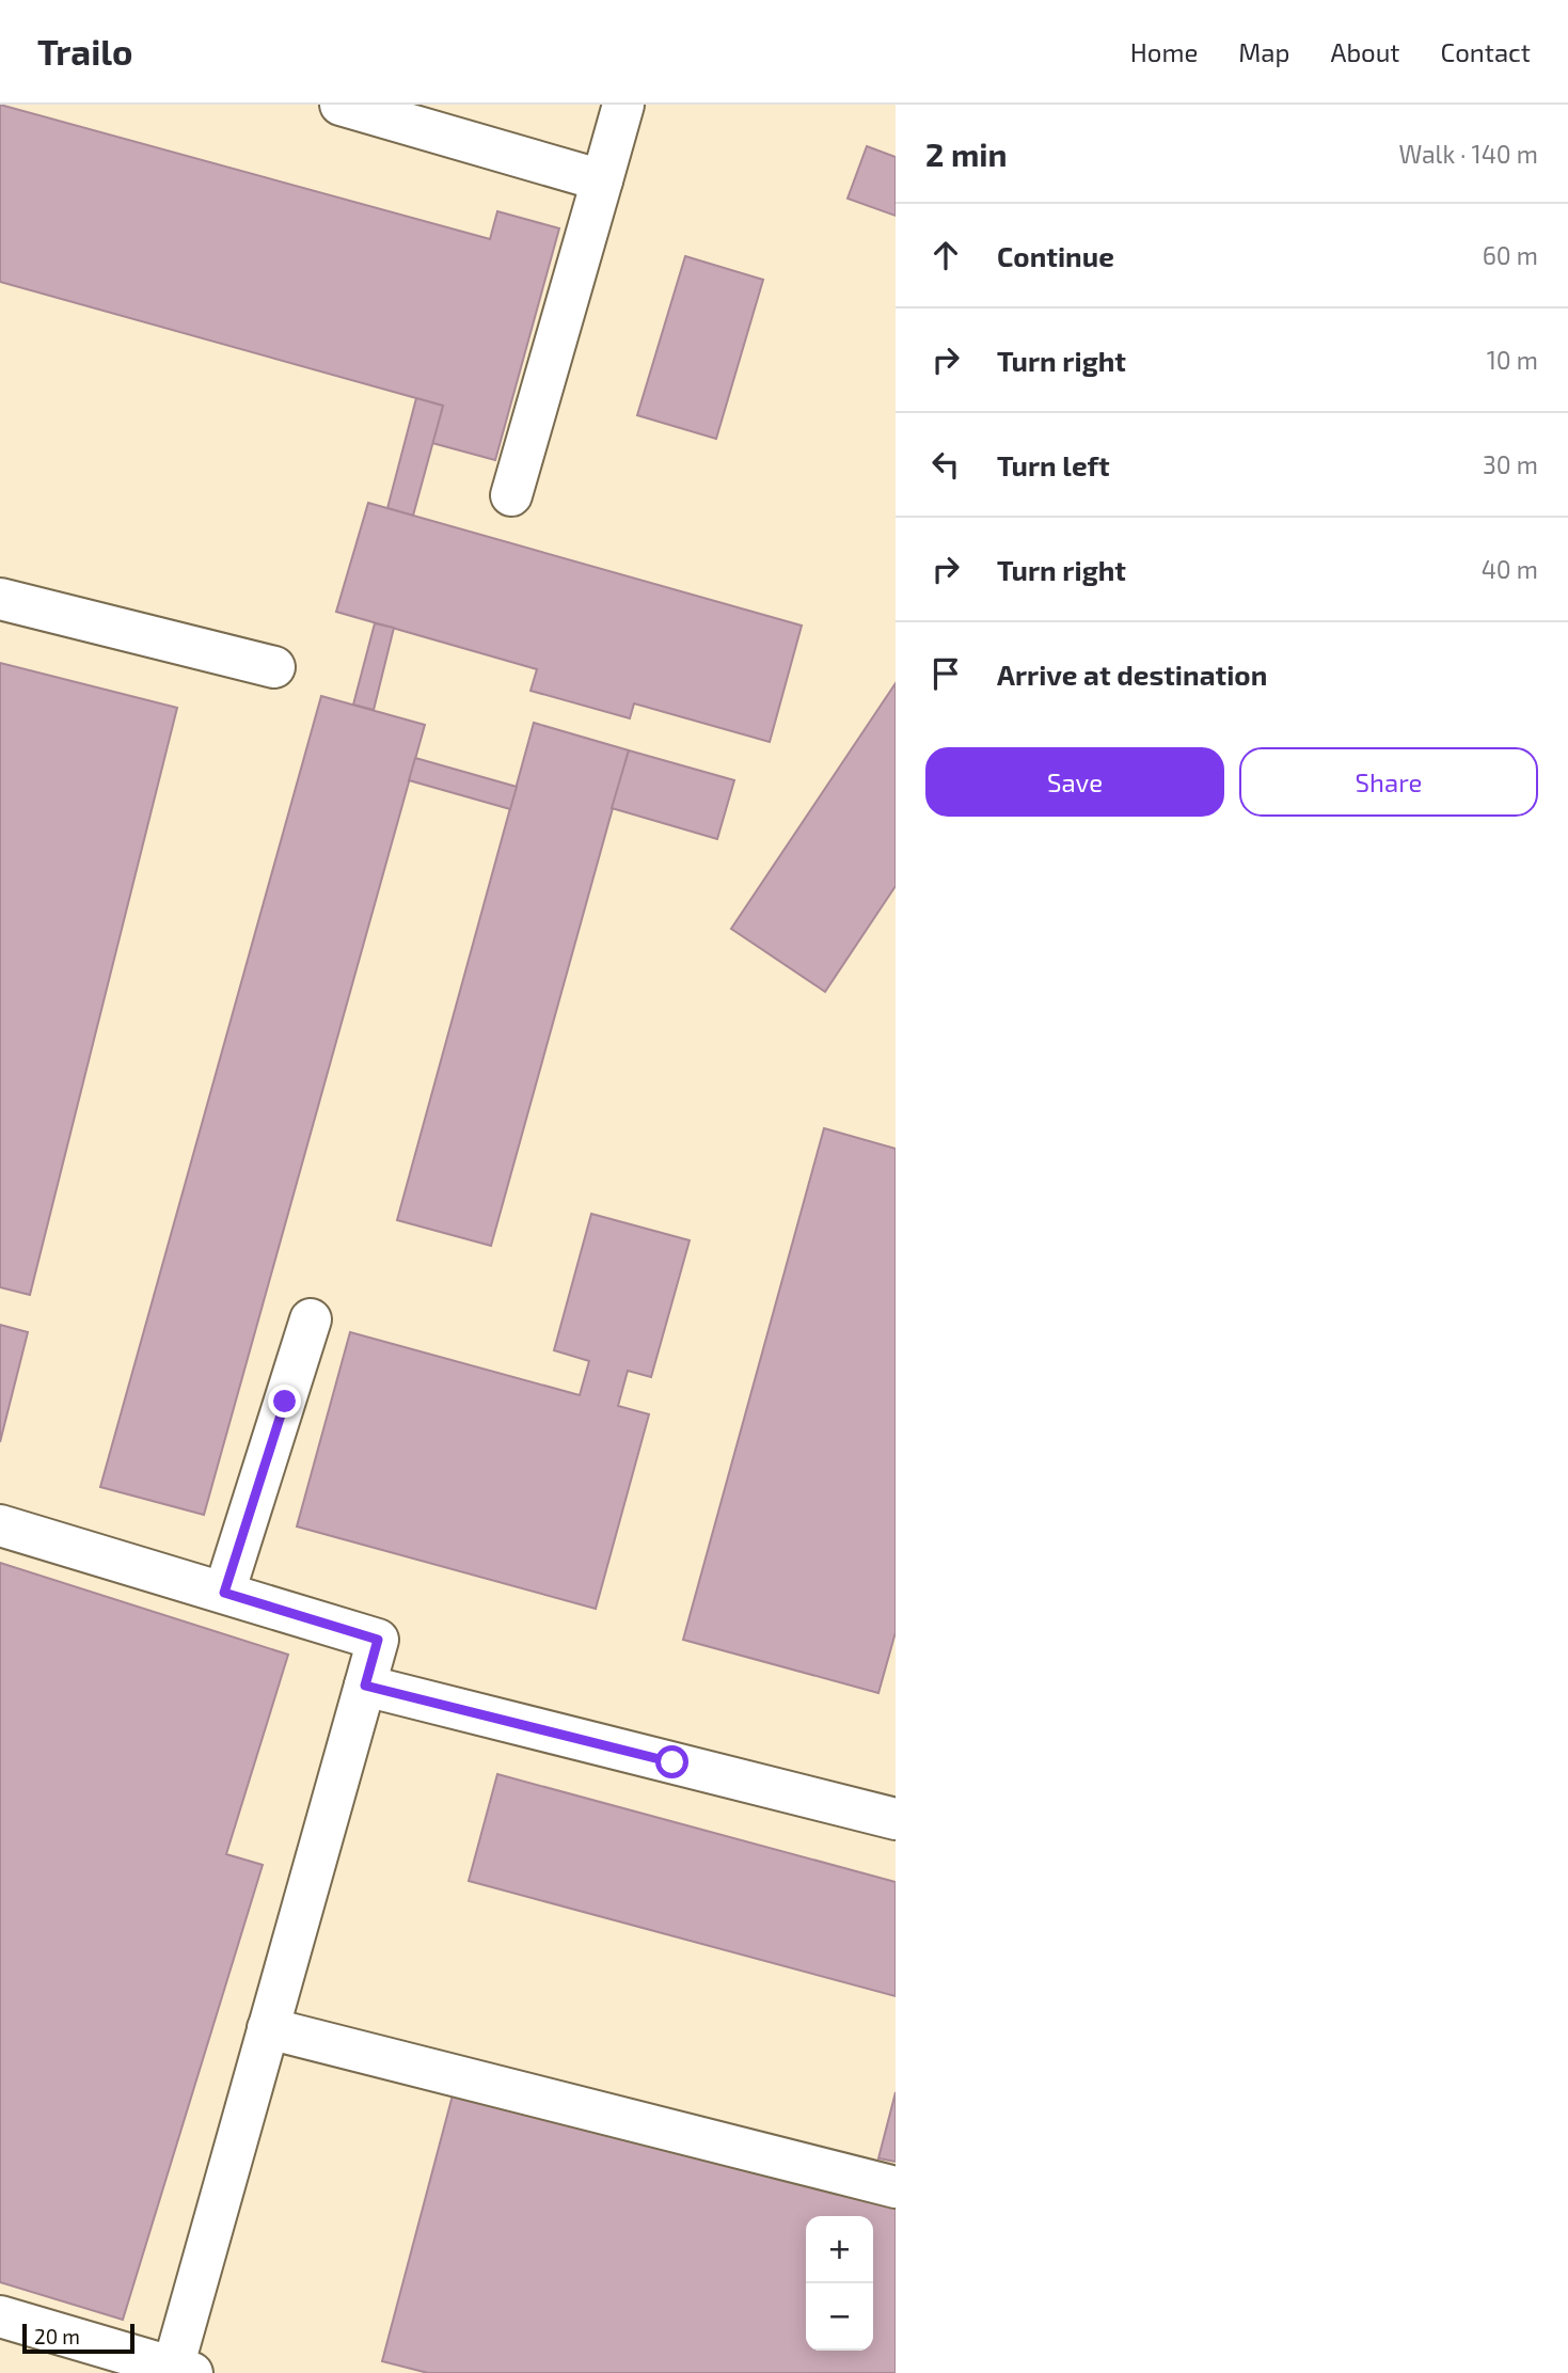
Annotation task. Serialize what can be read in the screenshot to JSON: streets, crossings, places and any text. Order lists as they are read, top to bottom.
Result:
{
  "scale_bar": "20 m",
  "page": {
    "header": "Trailo",
    "nav": [
      "Home",
      "Map",
      "About",
      "Contact"
    ],
    "heading": ["2 min", "Walk · 140 m"],
    "list": [
      ["Continue", "60 m"],
      ["Turn right", "10 m"],
      ["Turn left", "30 m"],
      ["Turn right", "40 m"],
      "Arrive at destination"
    ],
    "buttons": ["Save", "Share"],
    "map_buttons": ["+", "−"],
    "scale": "20 m"
  }
}
